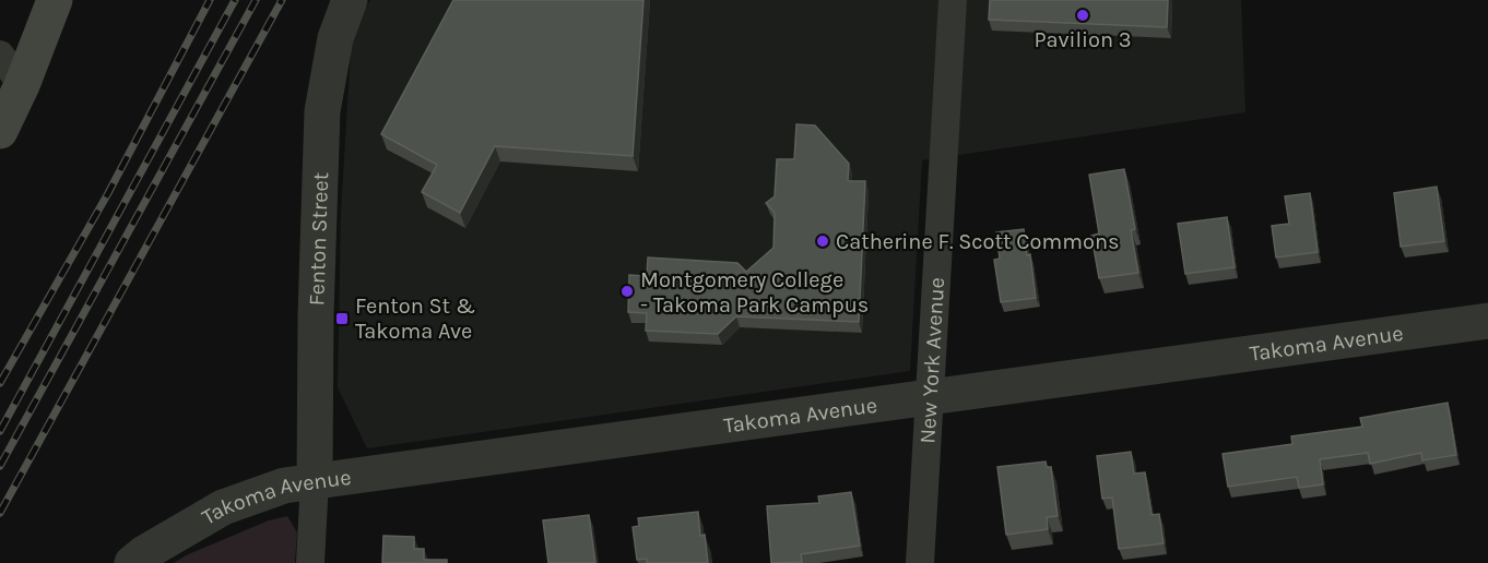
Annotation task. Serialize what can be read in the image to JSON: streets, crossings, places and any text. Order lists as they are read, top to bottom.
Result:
{
  "streets": {
    "street": ["Fenton Street", "Takoma Avenue", "New York Avenue"]
  },
  "crossings": [
    ["Fenton Street", "Takoma Avenue"],
    ["Takoma Avenue", "New York Avenue"]
  ],
  "places": {
    "other": ["Pavilion 3", "Catherine F. Scott Commons", "Montgomery College - Takoma Park Campus"],
    "transit": ["Fenton St & Takoma Ave"]
  }
}
